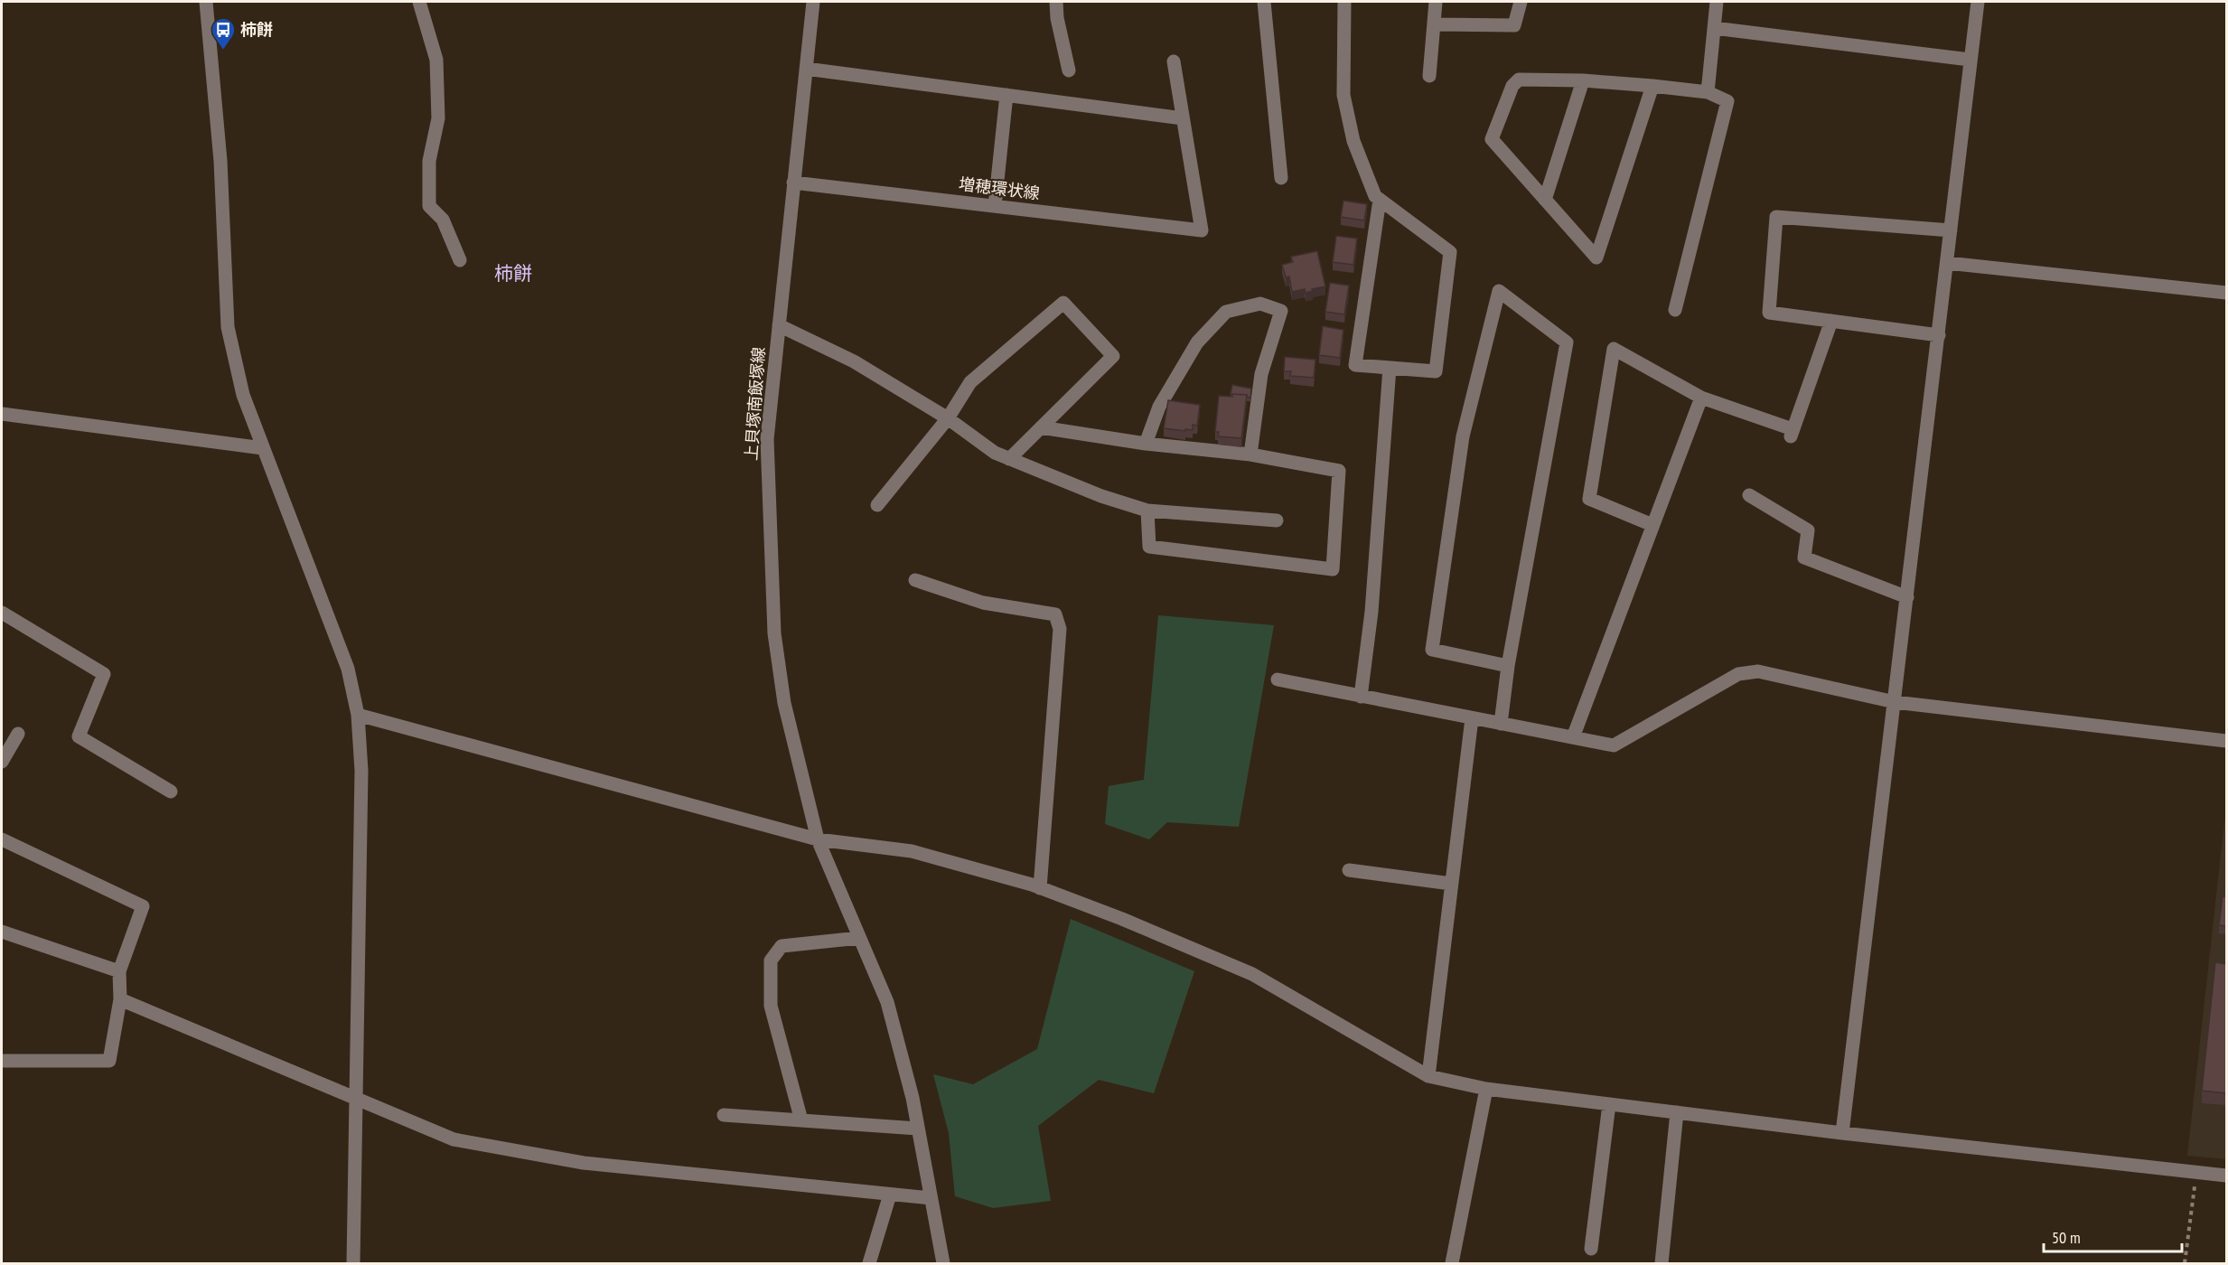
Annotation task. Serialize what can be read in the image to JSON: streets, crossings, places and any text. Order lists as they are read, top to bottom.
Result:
{
  "streets": {
    "street": ["増穂環状線", "上貝塚南飯塚線"]
  },
  "crossings": [
    ["増穂環状線", "上貝塚南飯塚線"]
  ],
  "districts": ["柿餅"],
  "places": {
    "bus stop": ["柿餅"]
  },
  "scale_bar": "50 m"
}
